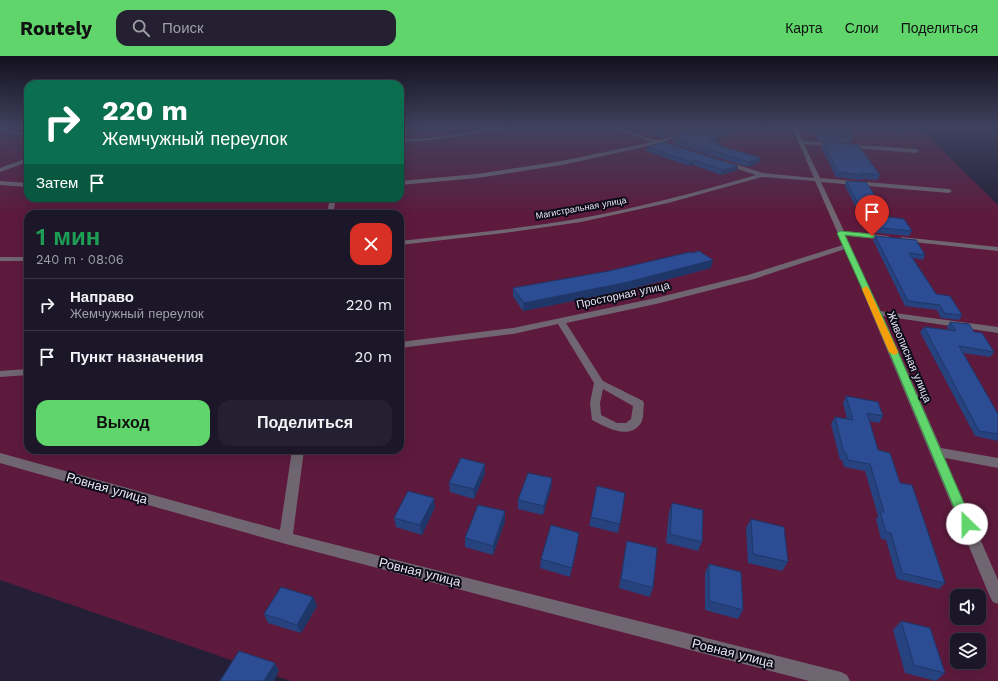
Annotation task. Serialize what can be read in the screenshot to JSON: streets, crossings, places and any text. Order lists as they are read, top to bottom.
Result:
{
  "streets": {
    "street": [
      "Магистральная улица",
      "Просторная улица",
      "Живописная улица",
      "Ровная улица"
    ]
  },
  "crossings": [
    ["Просторная улица", "Живописная улица"]
  ],
  "page": {
    "header": "Routely",
    "search": "Поиск",
    "nav": ["Карта", "Слои", "Поделиться"],
    "turn": ["220 m", "Жемчужный переулок"],
    "then": "Затем",
    "heading": ["1 мин", "240 m · 08:06"],
    "list": [
      {
        "name": "Направо",
        "note": "Жемчужный переулок",
        "value": "220 m"
      },
      {
        "name": "Пункт назначения",
        "value": "20 m"
      }
    ],
    "buttons": ["Выход", "Поделиться"]
  }
}
